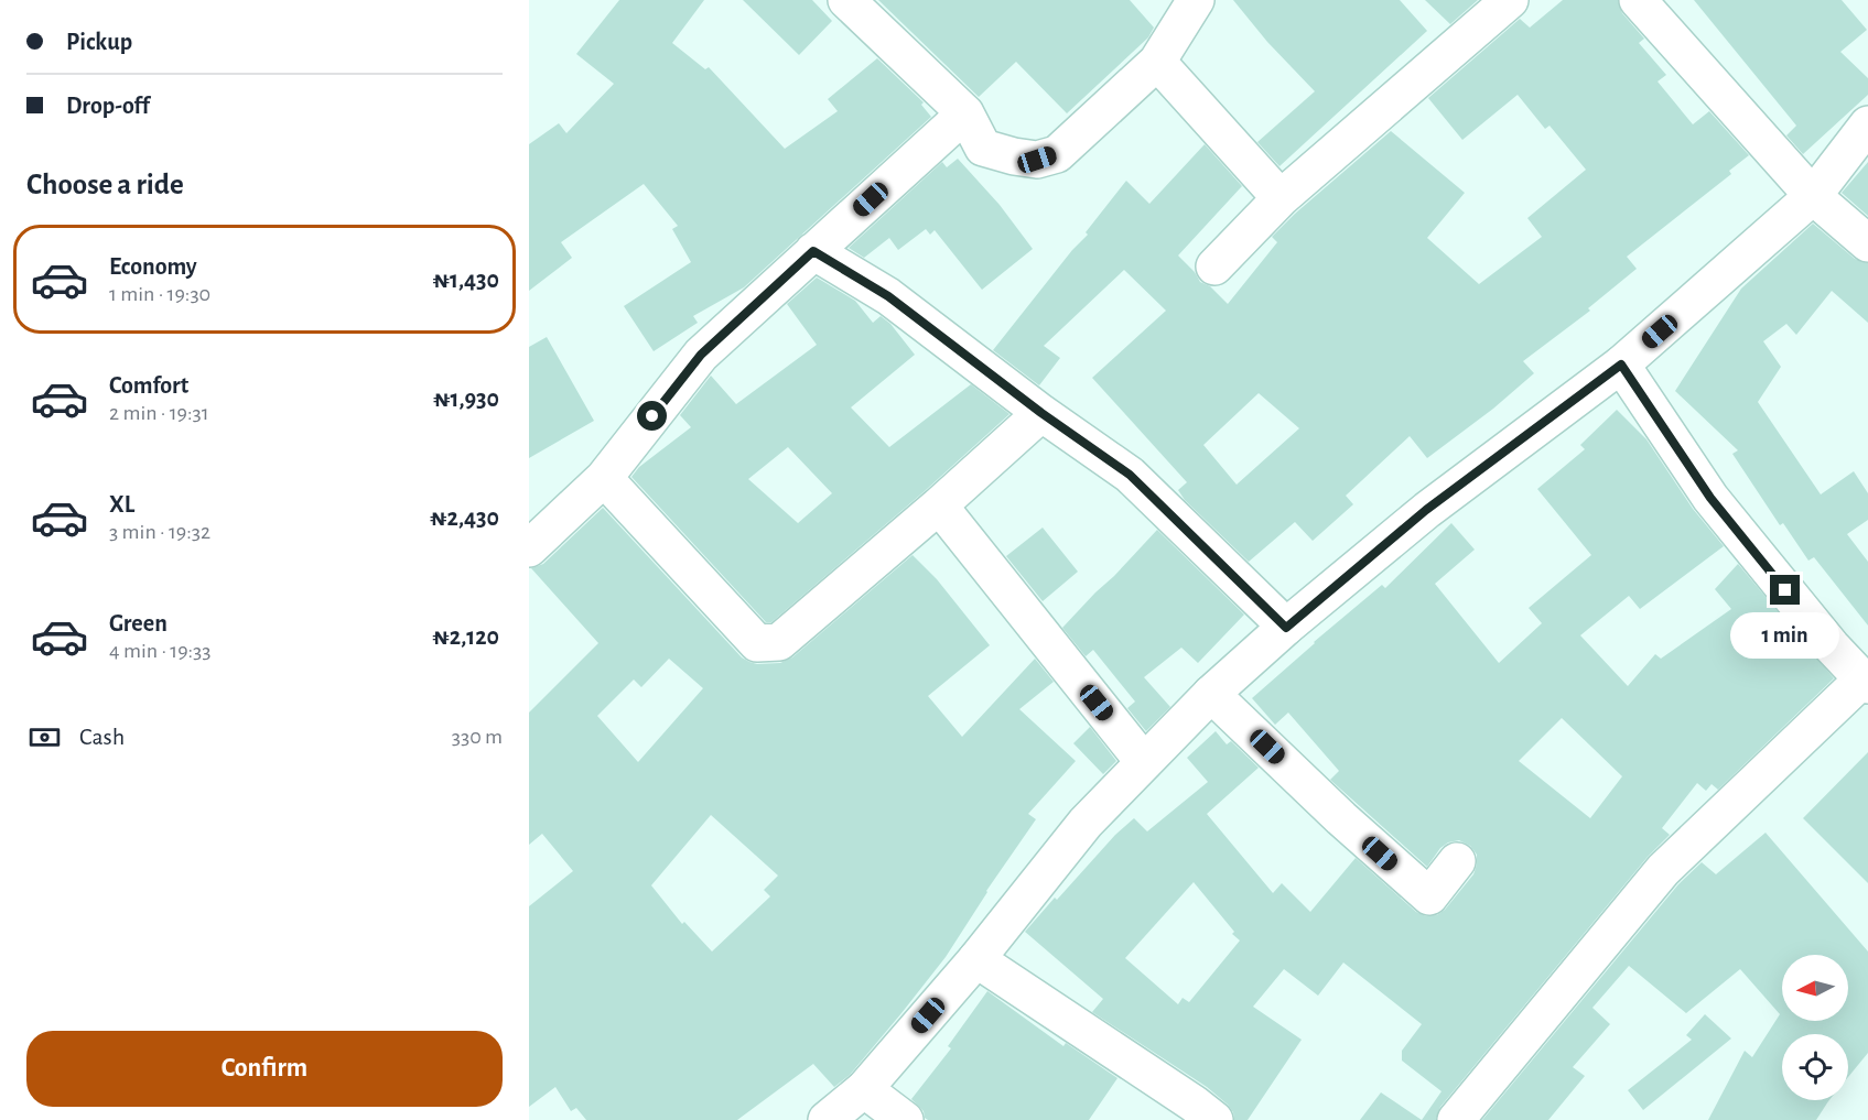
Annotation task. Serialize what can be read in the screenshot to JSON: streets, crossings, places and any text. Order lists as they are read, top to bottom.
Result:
{
  "north": "left",
  "page": {
    "banner": ["Pickup", "Drop-off"],
    "heading": "Choose a ride",
    "list": [
      {
        "name": "Economy",
        "note": "1 min · 19:30",
        "value": "₦1,430"
      },
      {
        "name": "Comfort",
        "note": "2 min · 19:31",
        "value": "₦1,930"
      },
      {
        "name": "XL",
        "note": "3 min · 19:32",
        "value": "₦2,430"
      },
      {
        "name": "Green",
        "note": "4 min · 19:33",
        "value": "₦2,120"
      }
    ],
    "bubble": "1 min",
    "pay": ["Cash", "330 m"],
    "buttons": "Confirm"
  }
}
